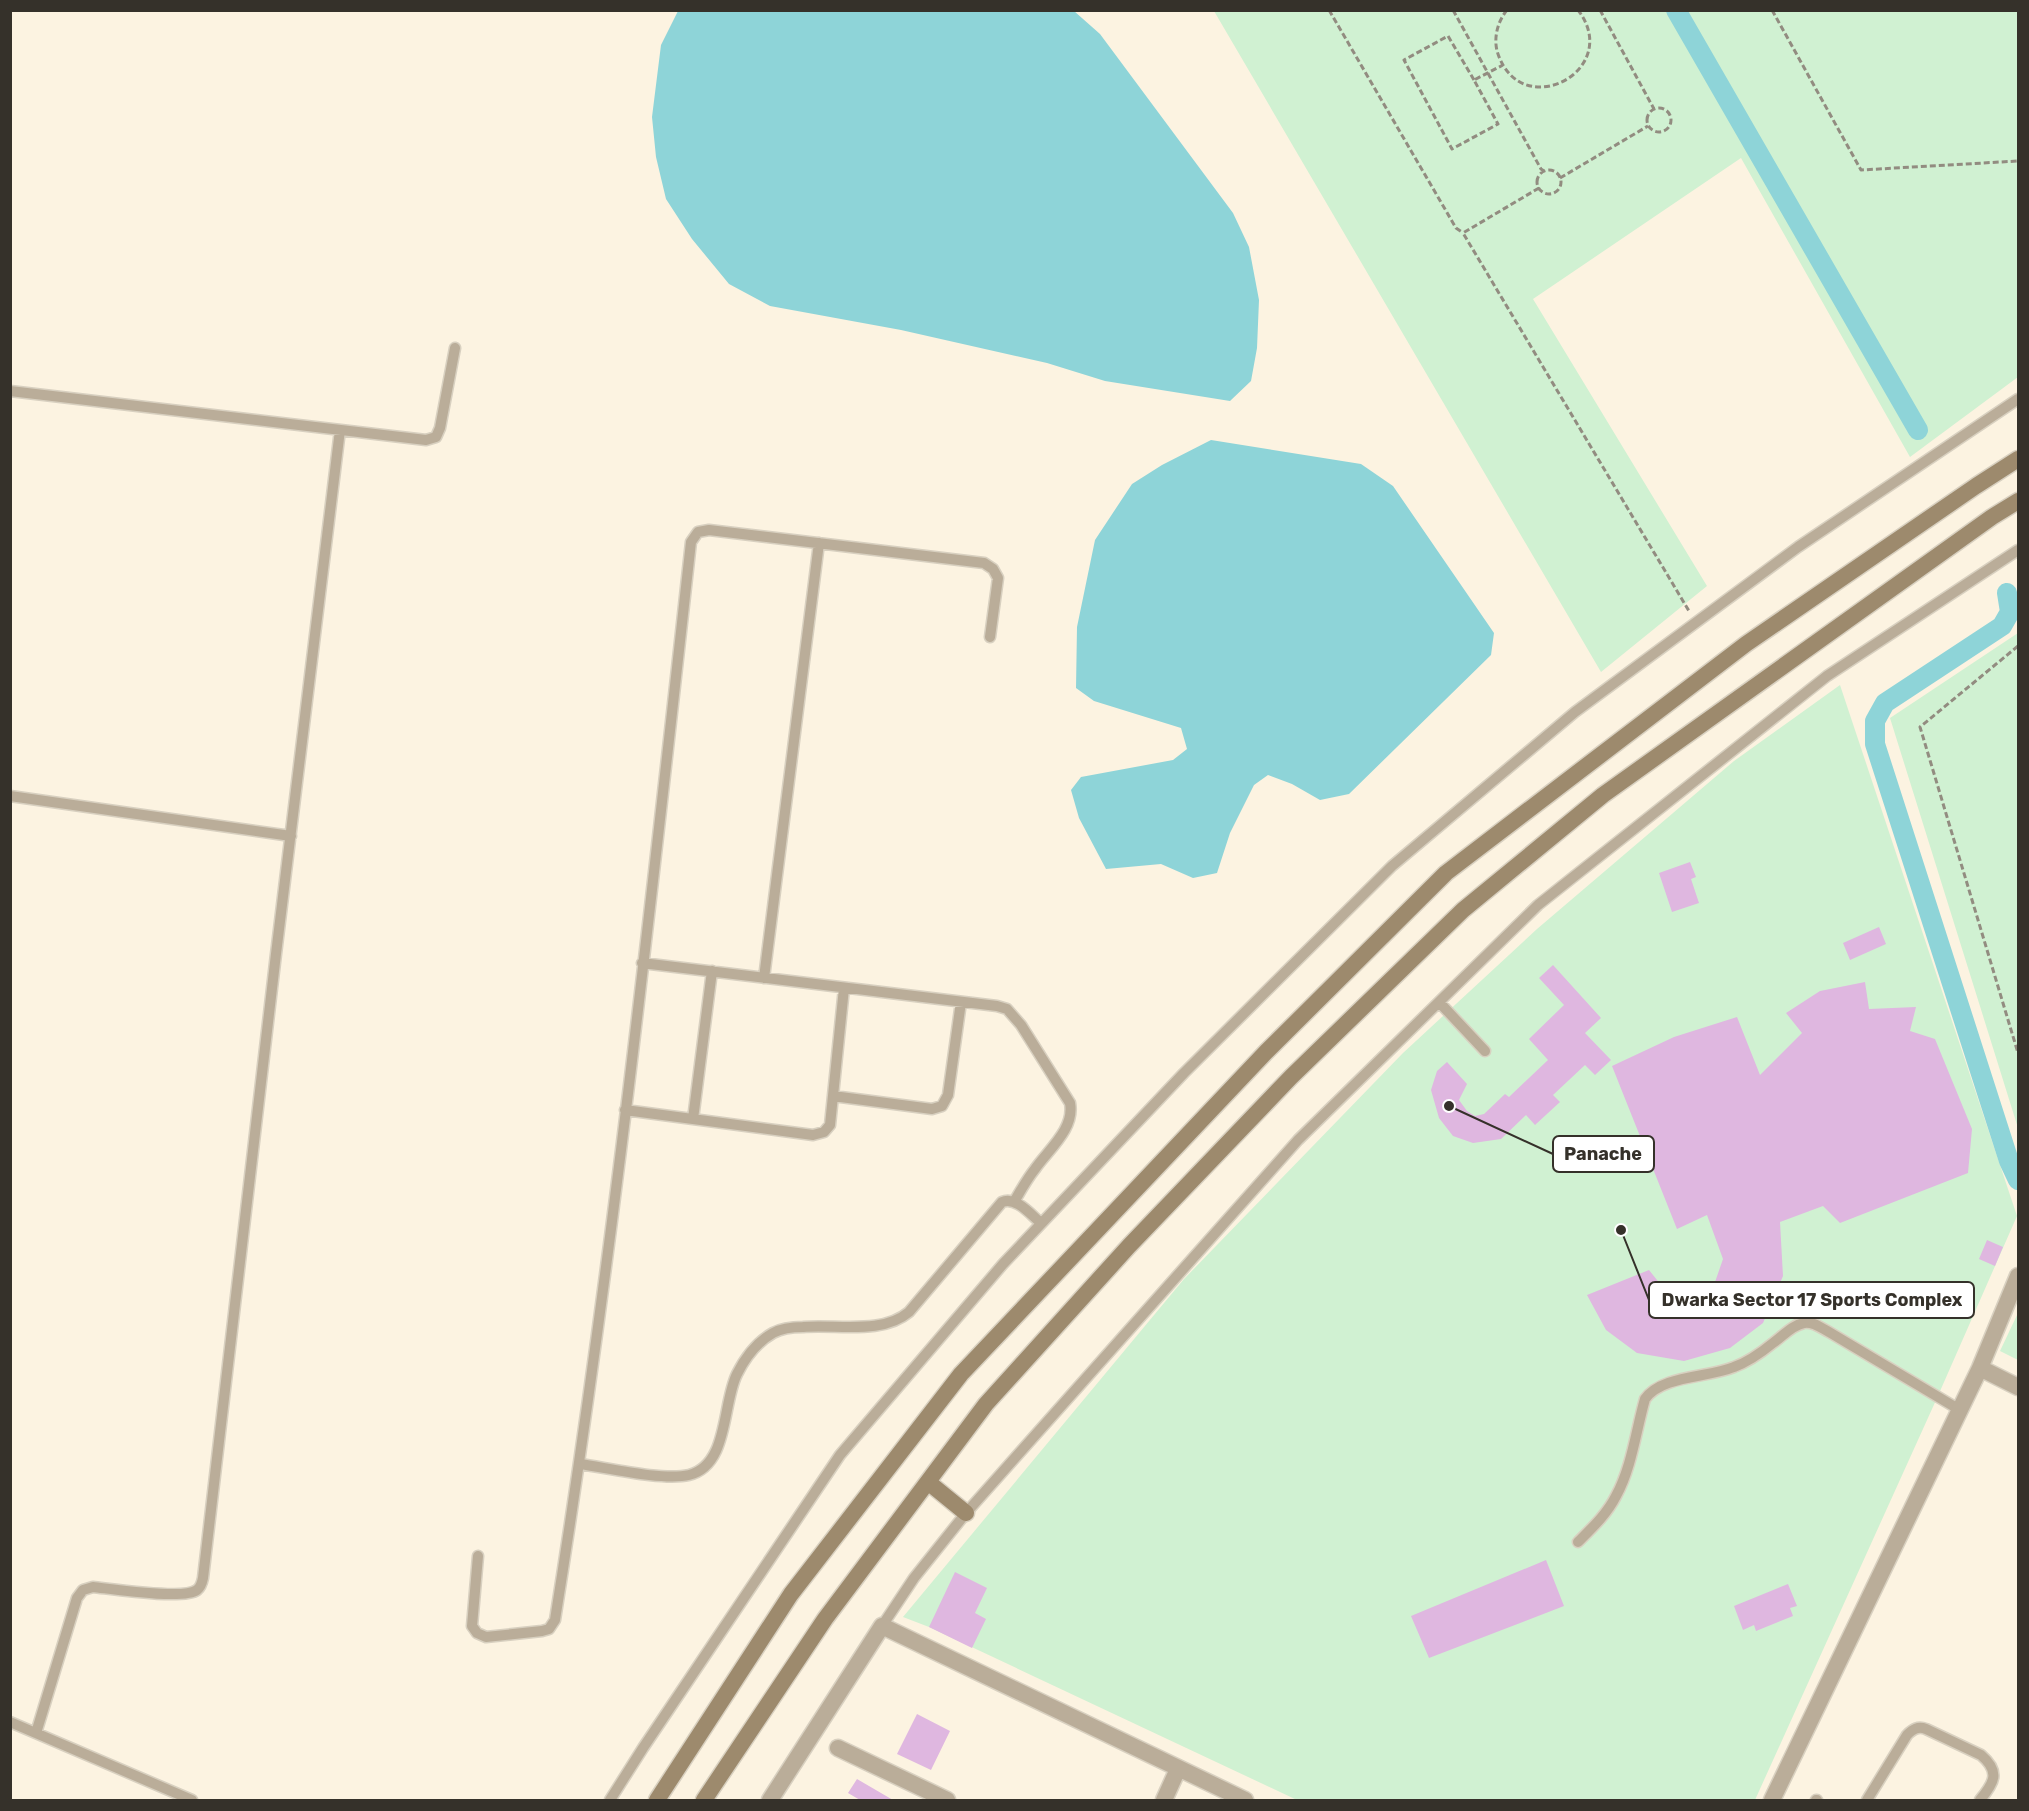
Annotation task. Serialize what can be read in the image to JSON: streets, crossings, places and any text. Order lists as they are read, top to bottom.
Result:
{
  "places": ["Panache", "Dwarka Sector 17 Sports Complex"]
}
